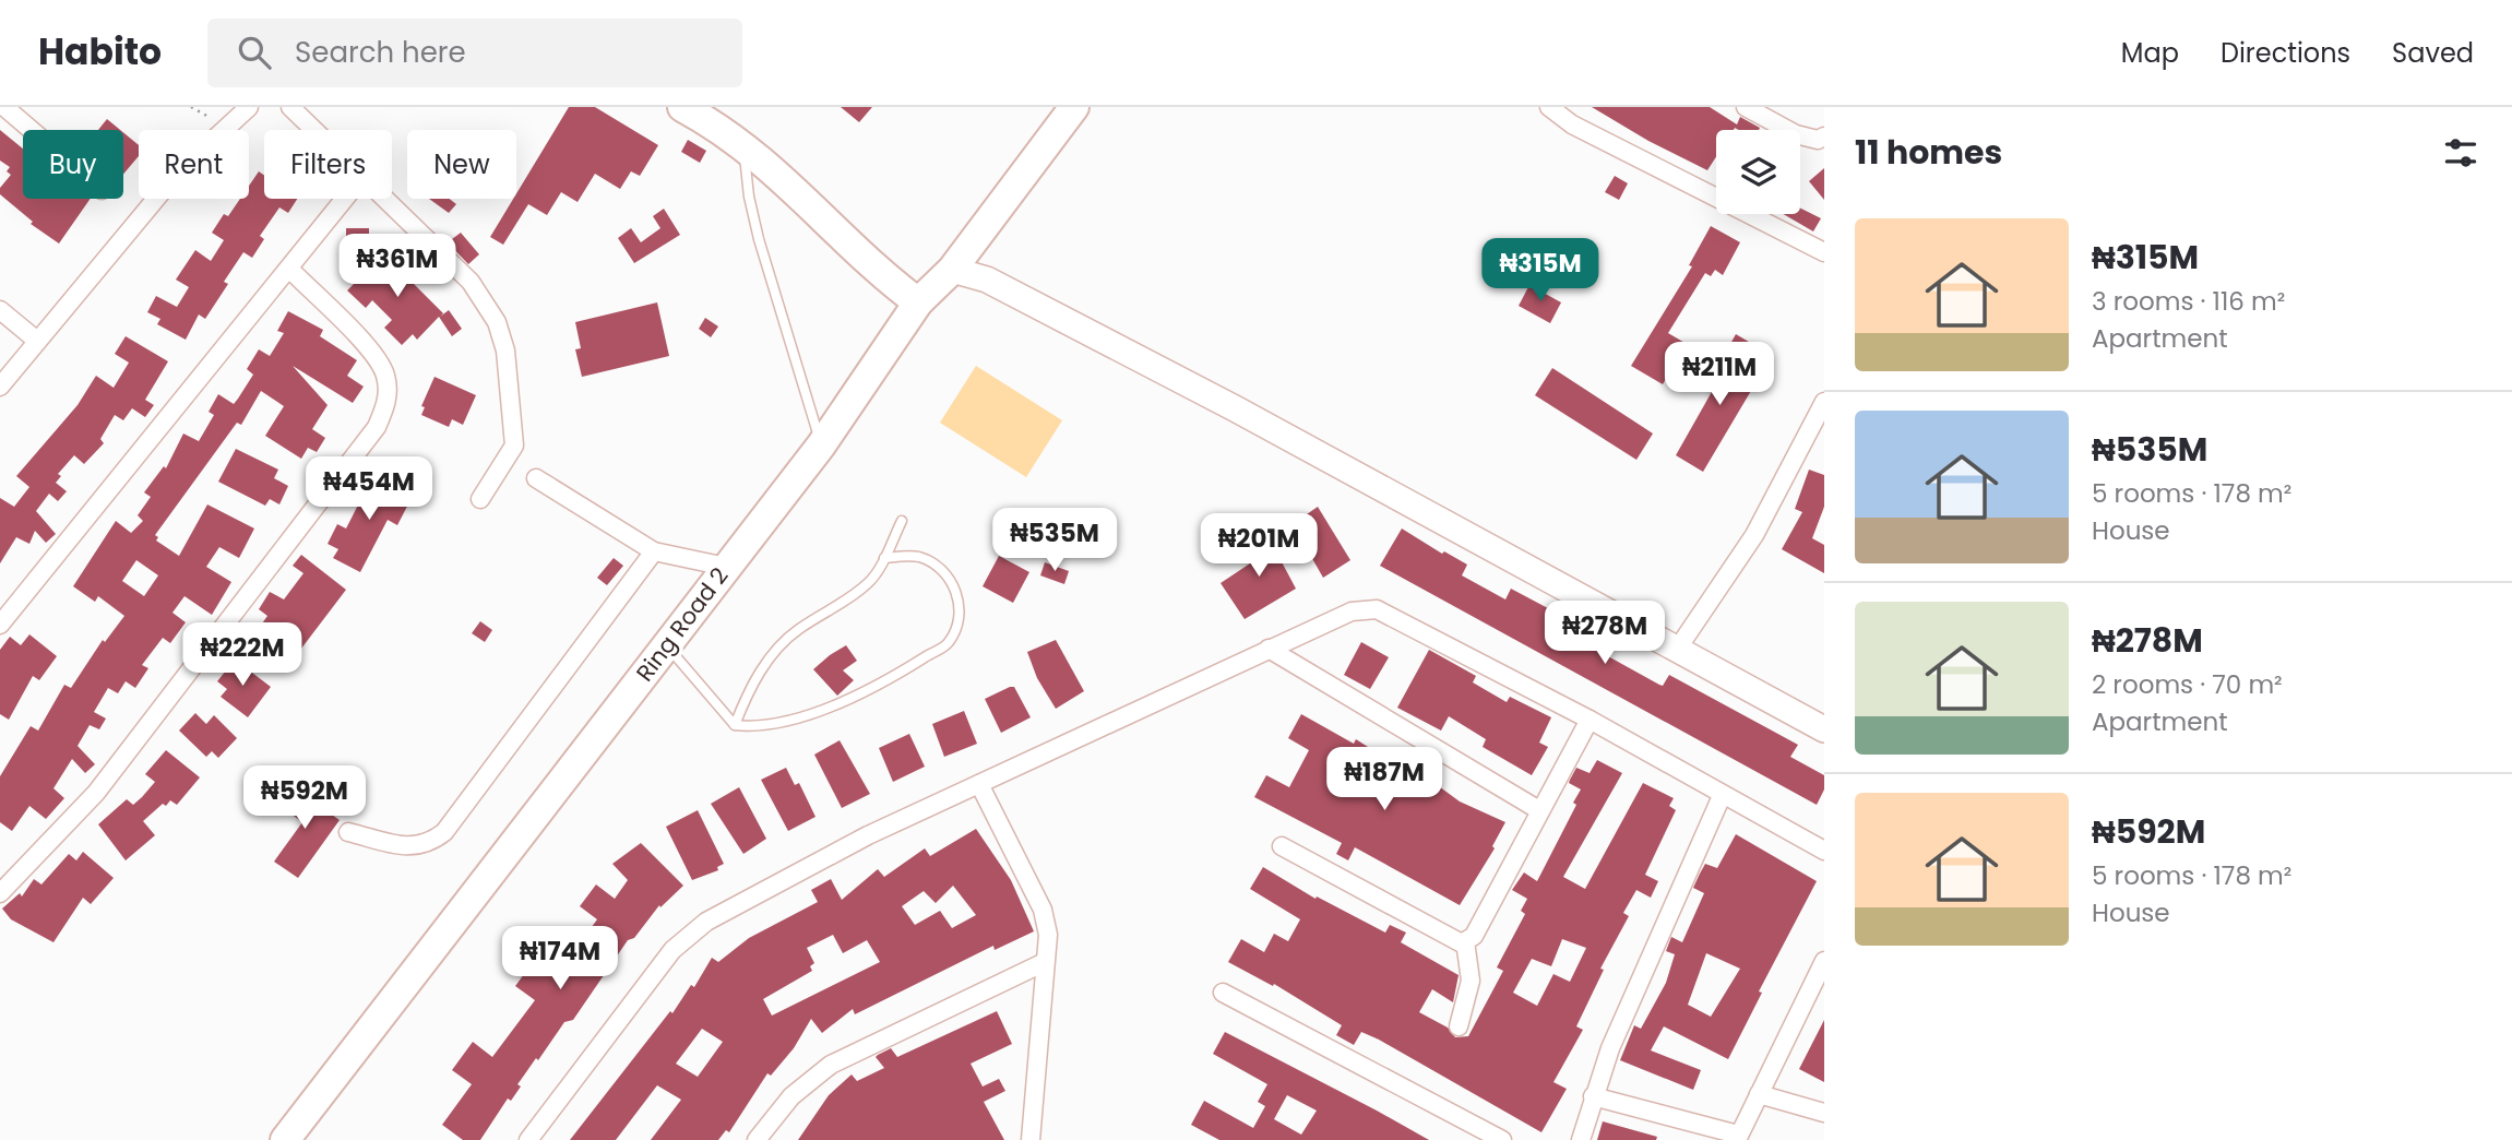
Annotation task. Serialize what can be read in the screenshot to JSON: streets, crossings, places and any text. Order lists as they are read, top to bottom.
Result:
{
  "streets": {
    "main road": ["Ring Road 2"]
  },
  "page": {
    "header": "Habito",
    "search": "Search here",
    "nav": ["Map", "Directions", "Saved"],
    "heading": "11 homes",
    "chip": [
      "Buy",
      "Rent",
      "Filters",
      "New"
    ],
    "list": [
      {
        "name": "₦315M",
        "note": "3 rooms · 116 m² · Apartment"
      },
      {
        "name": "₦535M",
        "note": "5 rooms · 178 m² · House"
      },
      {
        "name": "₦278M",
        "note": "2 rooms · 70 m² · Apartment"
      },
      {
        "name": "₦592M",
        "note": "5 rooms · 178 m² · House"
      }
    ],
    "price": [
      "₦361M",
      "₦315M",
      "₦211M",
      "₦454M",
      "₦535M",
      "₦201M",
      "₦278M",
      "₦222M",
      "₦187M",
      "₦592M",
      "₦174M"
    ]
  }
}
